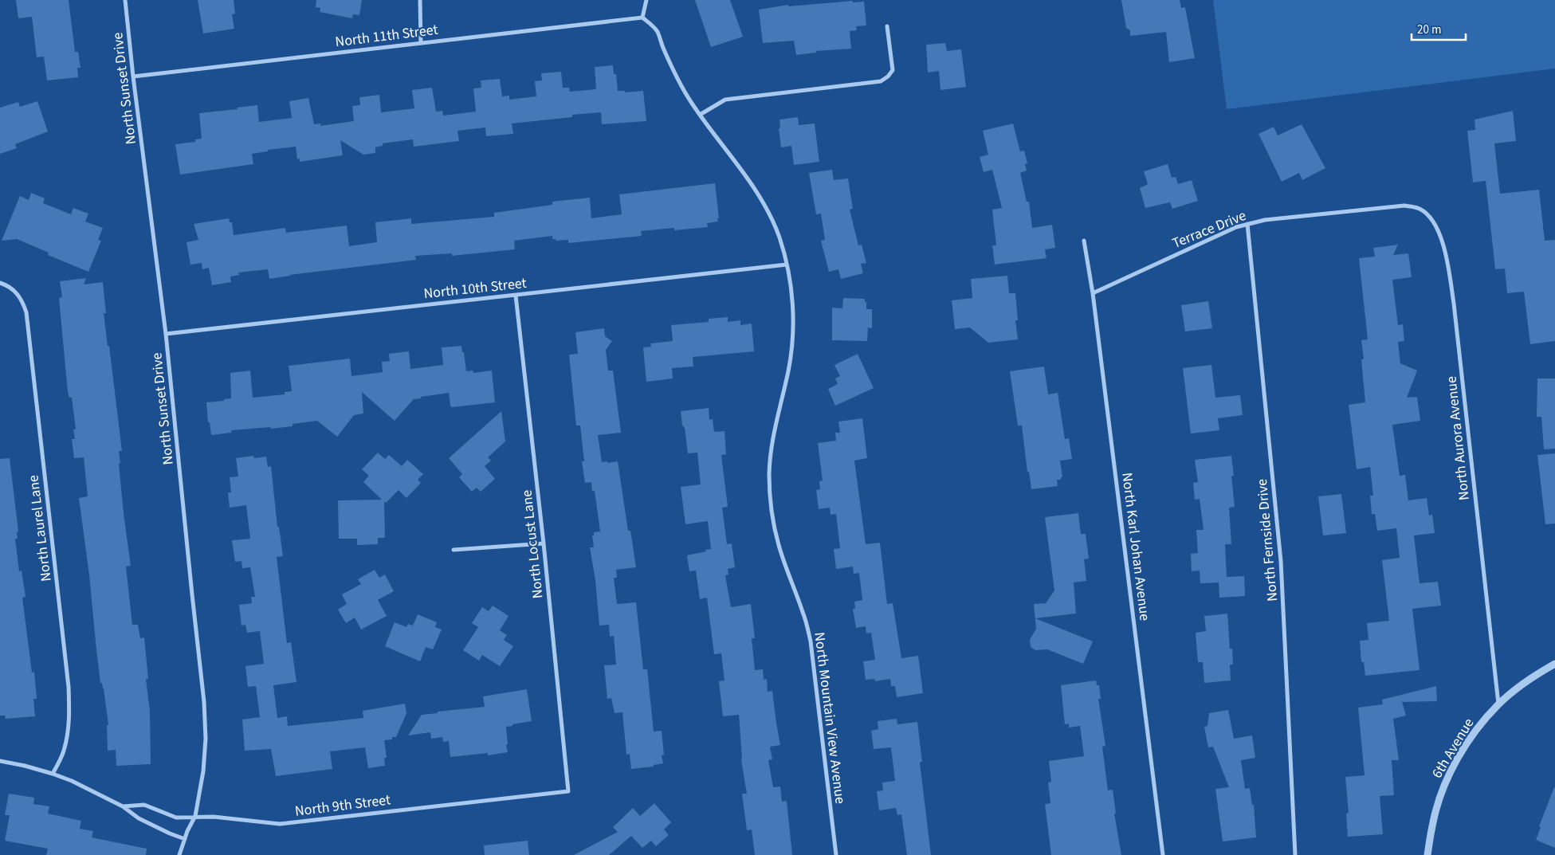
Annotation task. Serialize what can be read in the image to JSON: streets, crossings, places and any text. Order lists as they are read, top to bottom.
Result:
{
  "streets": {
    "street": [
      "North 11th Street",
      "North Sunset Drive",
      "Terrace Drive",
      "North 10th Street",
      "North Aurora Avenue",
      "North Laurel Lane",
      "North Fernside Drive",
      "North Locust Lane",
      "North Karl Johan Avenue",
      "North Mountain View Avenue",
      "6th Avenue",
      "North 9th Street"
    ]
  },
  "crossings": [
    ["North 11th Street", "North Sunset Drive"],
    ["North 11th Street", "North Mountain View Avenue"],
    ["North Sunset Drive", "North 10th Street"],
    ["North Sunset Drive", "North 9th Street"],
    ["Terrace Drive", "North Aurora Avenue"],
    ["Terrace Drive", "North Fernside Drive"],
    ["Terrace Drive", "North Karl Johan Avenue"],
    ["North 10th Street", "North Locust Lane"],
    ["North 10th Street", "North Mountain View Avenue"],
    ["North Aurora Avenue", "6th Avenue"],
    ["North Locust Lane", "North 9th Street"]
  ],
  "scale_bar": "20 m"
}
